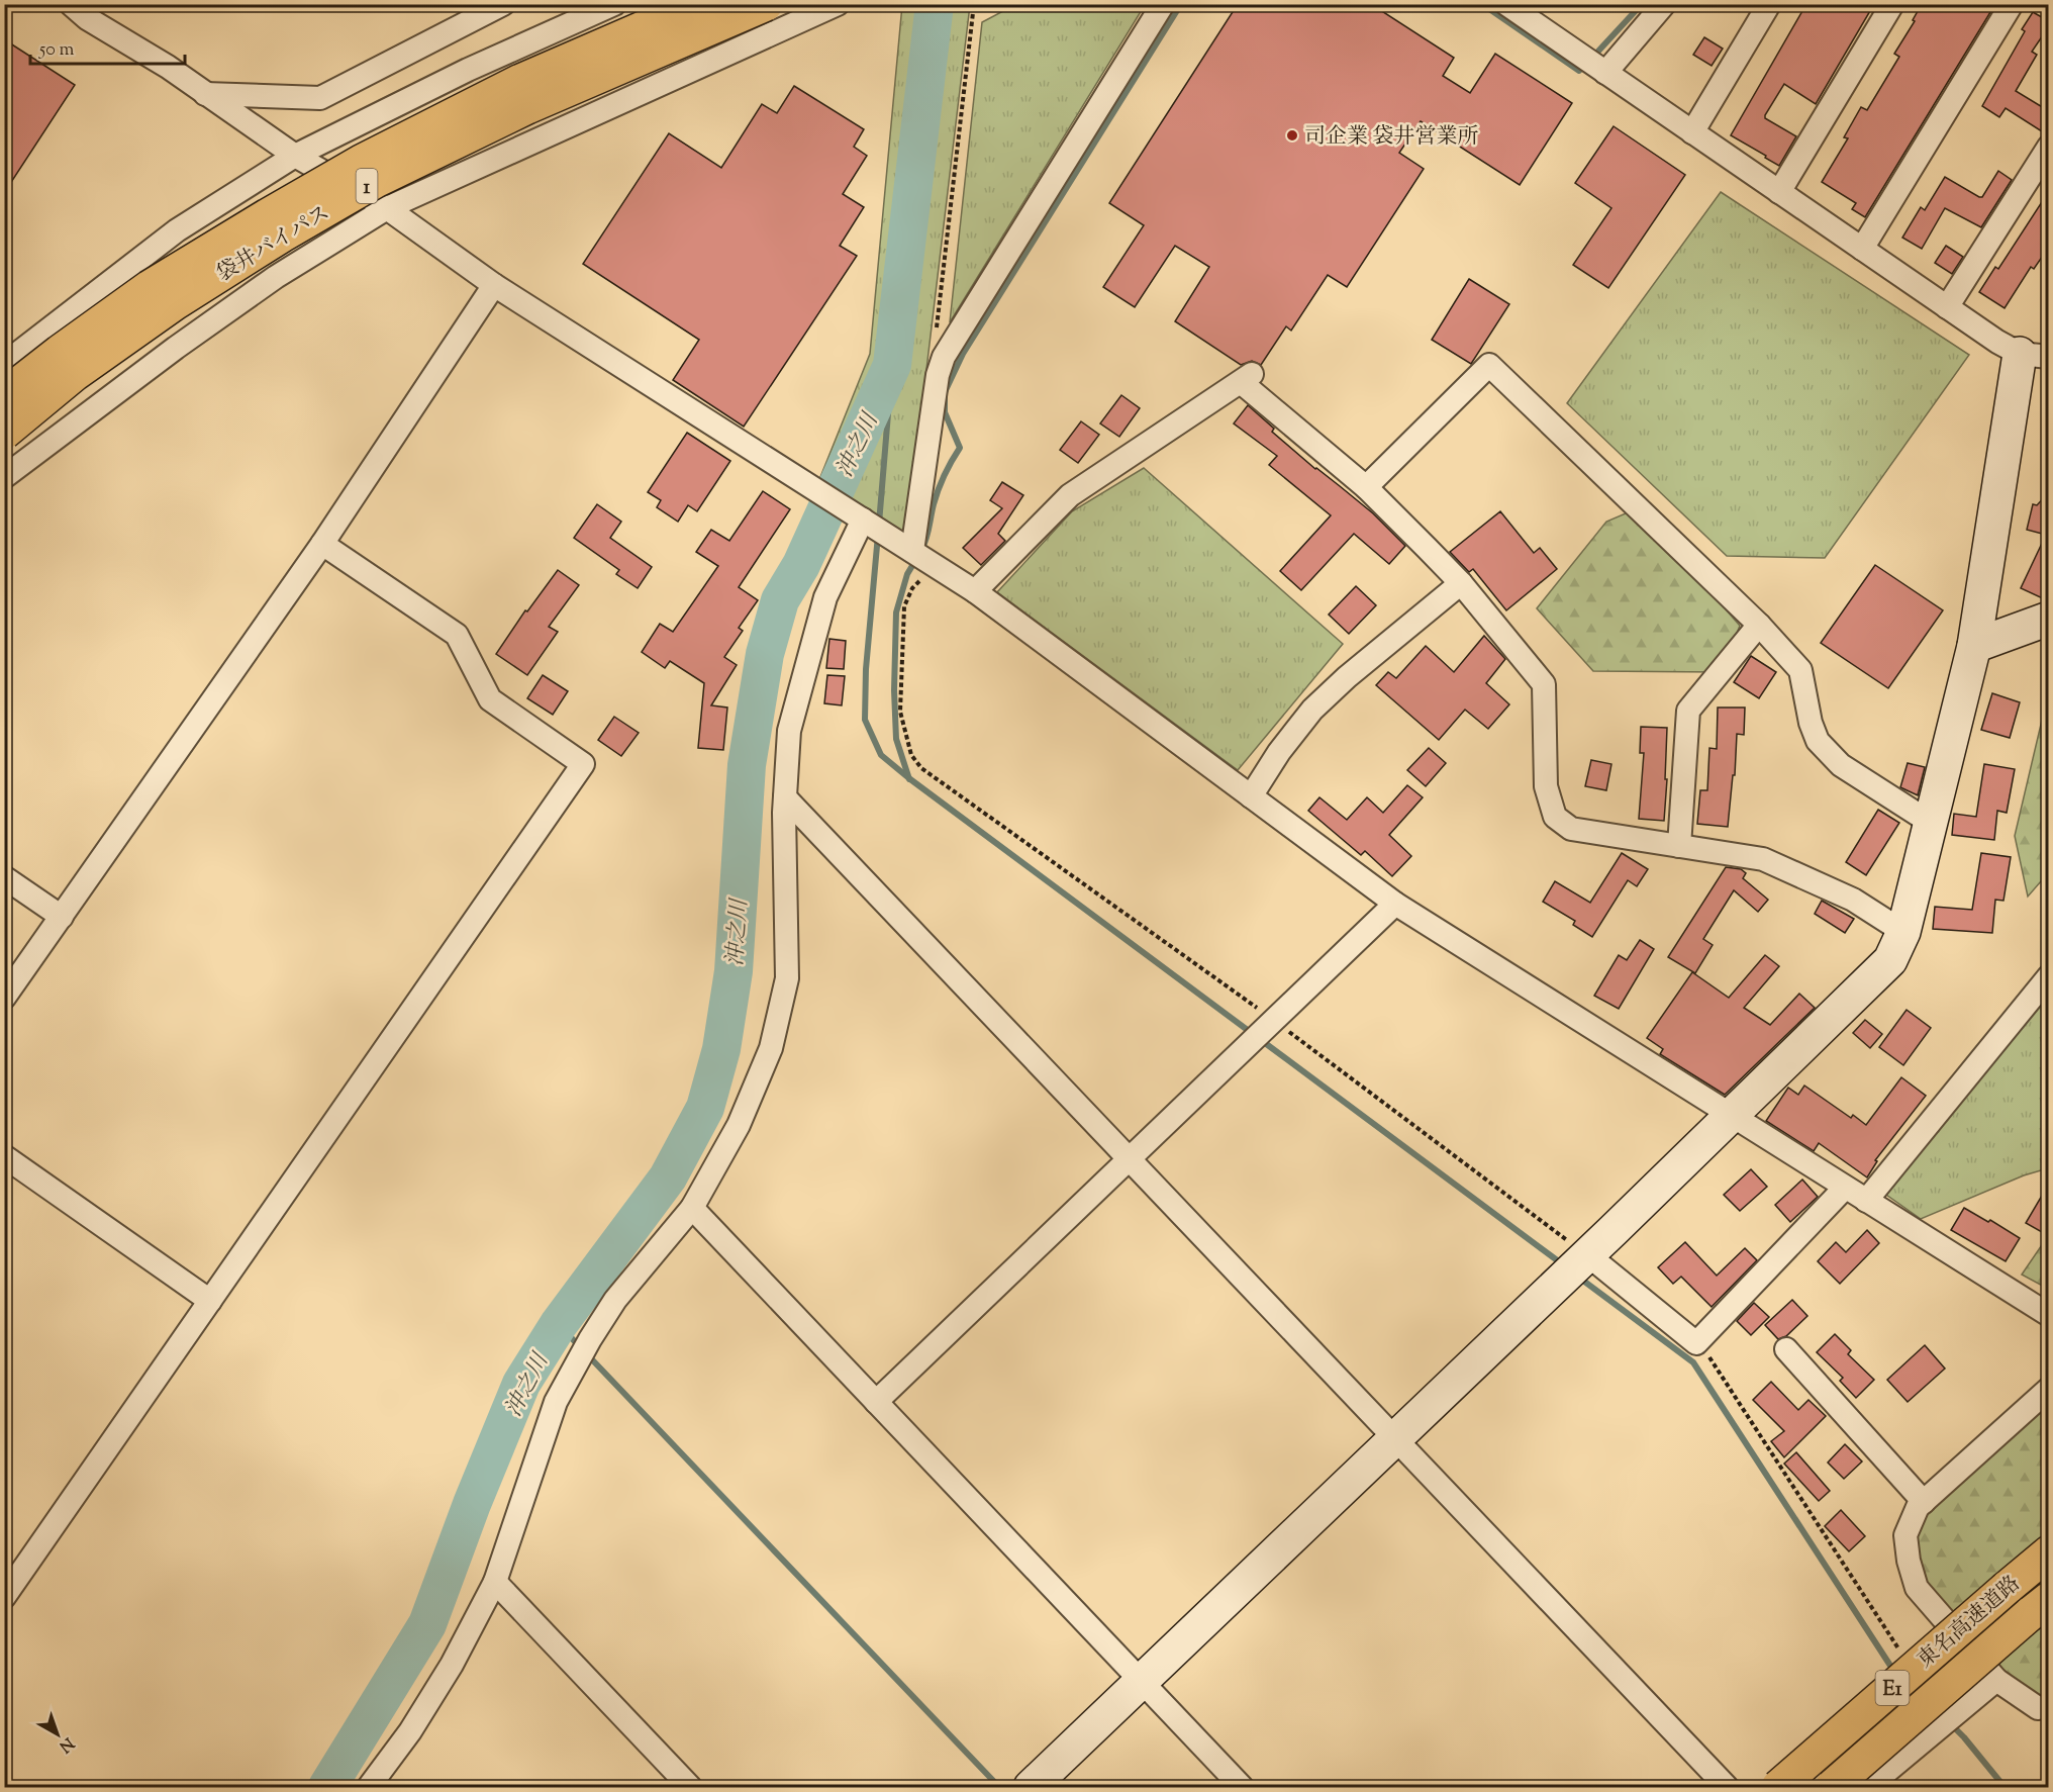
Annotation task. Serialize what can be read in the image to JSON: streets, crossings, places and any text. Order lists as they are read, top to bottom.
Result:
{
  "streets": {
    "highway": [
      "1",
      "袋井バイパス",
      "東名高速道路",
      "E1"
    ]
  },
  "water": ["沖之川"],
  "places": ["司企業 袋井営業所"],
  "scale_bar": "50 m",
  "north": "bottom right"
}
